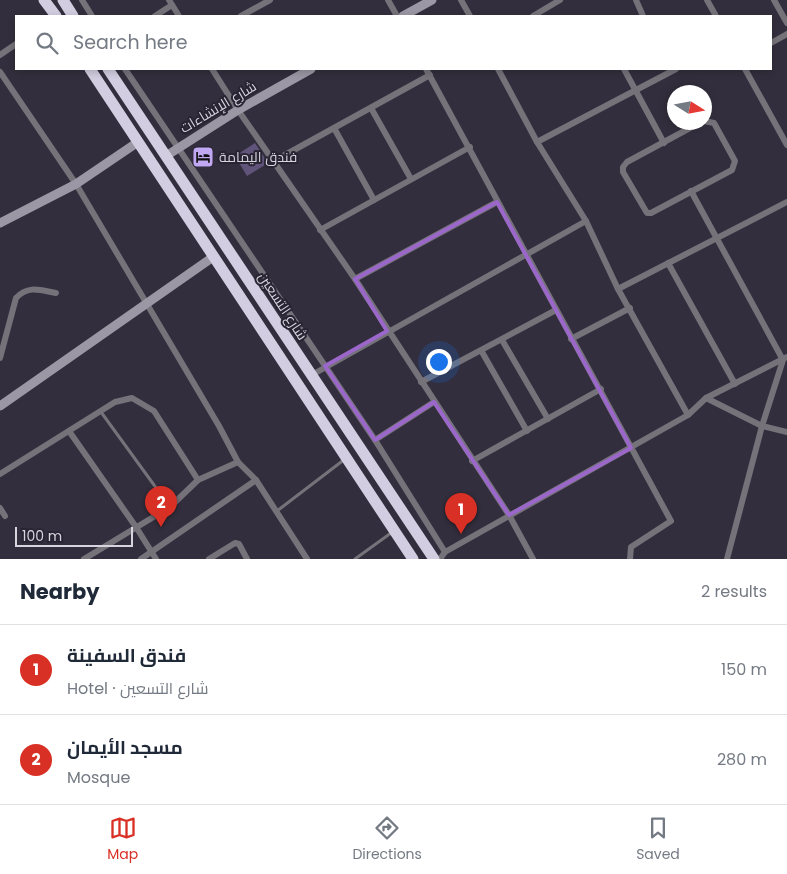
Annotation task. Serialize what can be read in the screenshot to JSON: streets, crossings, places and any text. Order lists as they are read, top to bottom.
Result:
{
  "streets": {
    "highway": ["شارع التسعين"],
    "street": ["شارع الإنشاءات"]
  },
  "crossings": [
    ["شارع الإنشاءات", "شارع التسعين"]
  ],
  "places": {
    "hotel": ["فندق اليمامة"]
  },
  "scale_bar": "100 m",
  "north": "right",
  "page": {
    "search": "Search here",
    "pins": ["2", "1"],
    "scale": "100 m",
    "heading": ["Nearby", "2 results"],
    "list": [
      {
        "mark": "1",
        "name": "فندق السفينة",
        "note": "Hotel · شارع التسعين",
        "value": "150 m"
      },
      {
        "mark": "2",
        "name": "مسجد الأيمان",
        "note": "Mosque",
        "value": "280 m"
      }
    ],
    "nav": ["Map", "Directions", "Saved"]
  }
}
